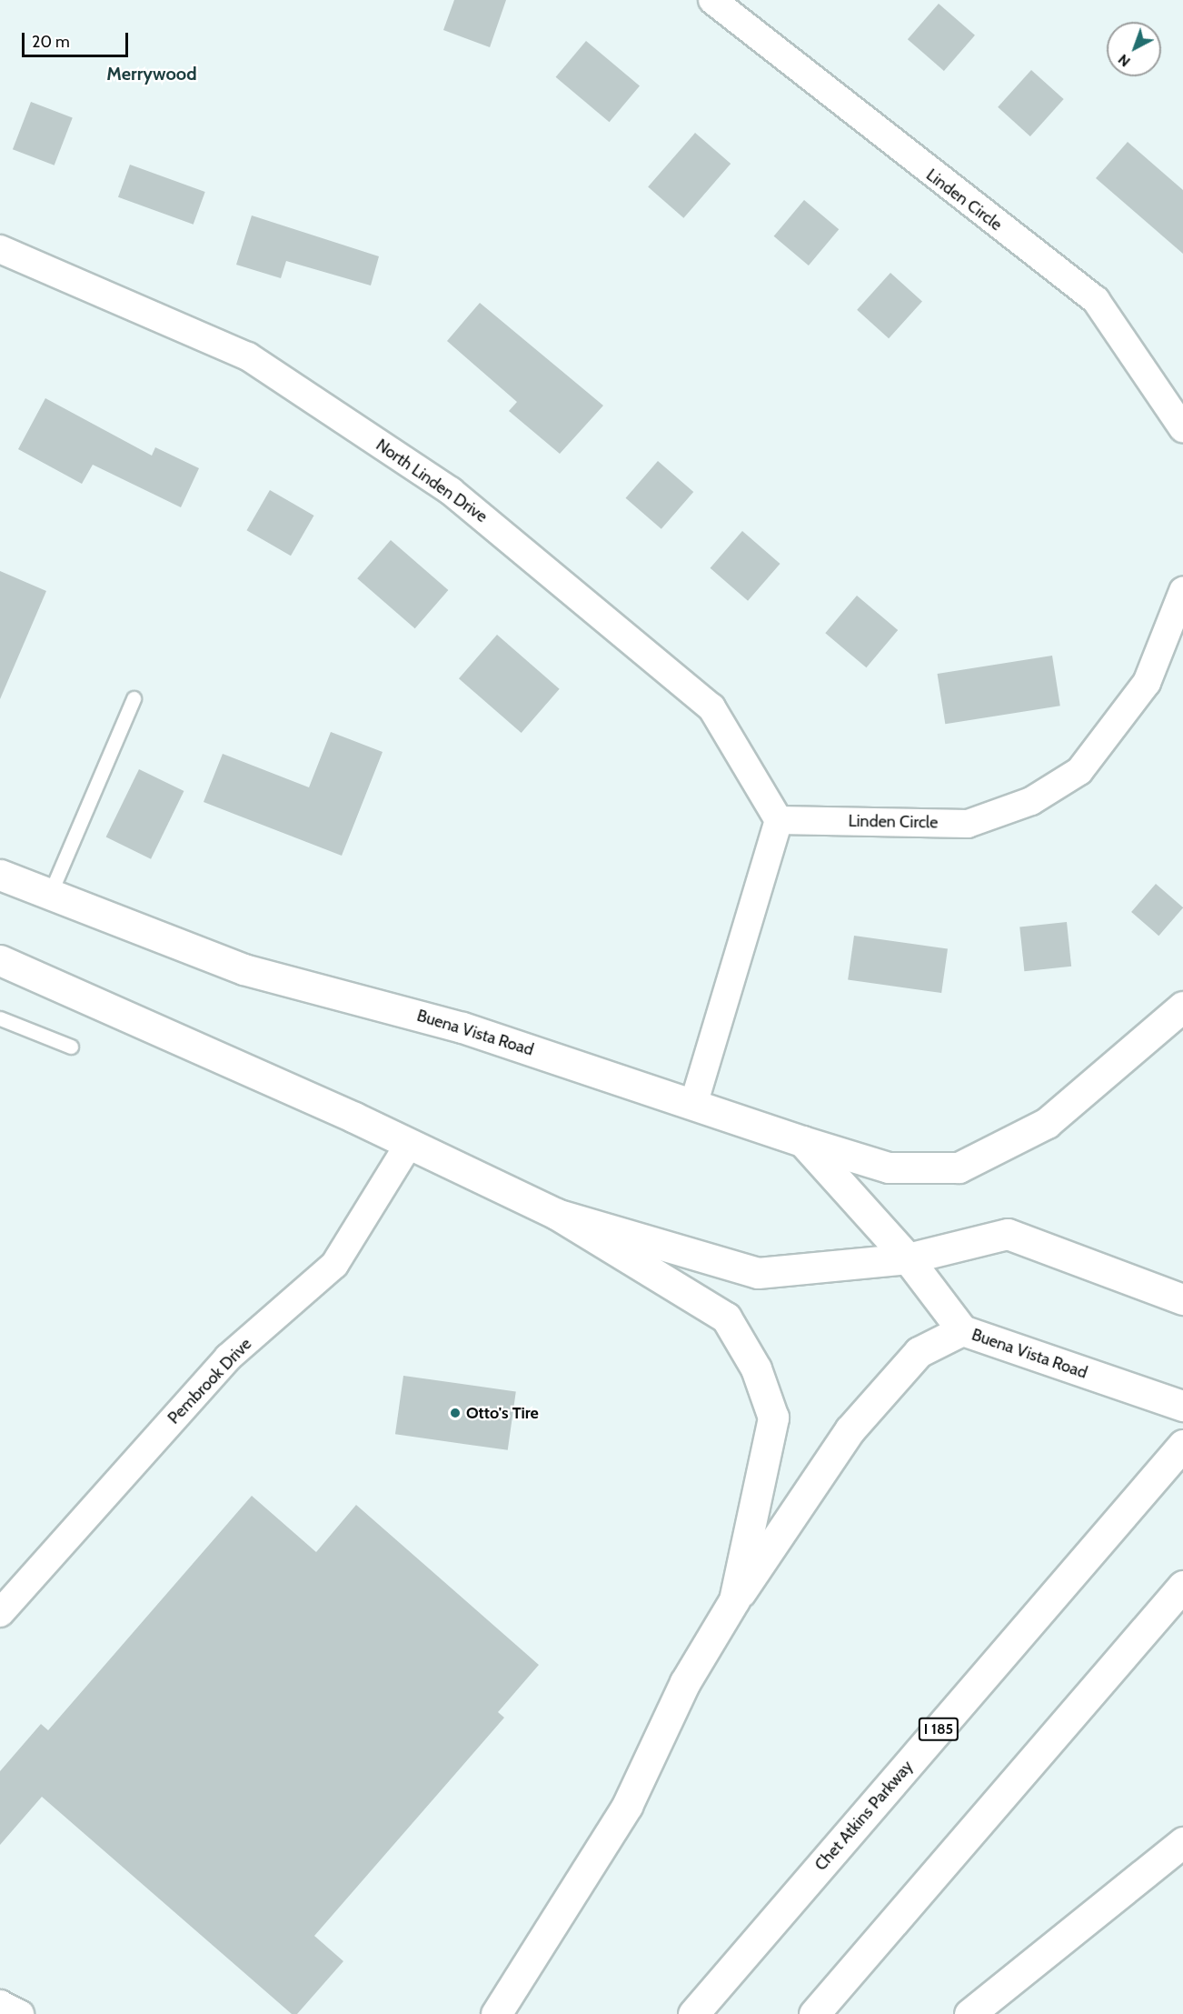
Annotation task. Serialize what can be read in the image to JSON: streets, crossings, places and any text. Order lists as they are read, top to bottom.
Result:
{
  "streets": {
    "main road": ["Buena Vista Road", "I 185", "Chet Atkins Parkway"],
    "street": ["Linden Circle", "North Linden Drive", "Pembrook Drive"]
  },
  "crossings": [
    ["Linden Circle", "North Linden Drive"]
  ],
  "districts": ["Merrywood"],
  "places": ["Otto's Tire"],
  "scale_bar": "20 m",
  "north": "bottom left"
}
